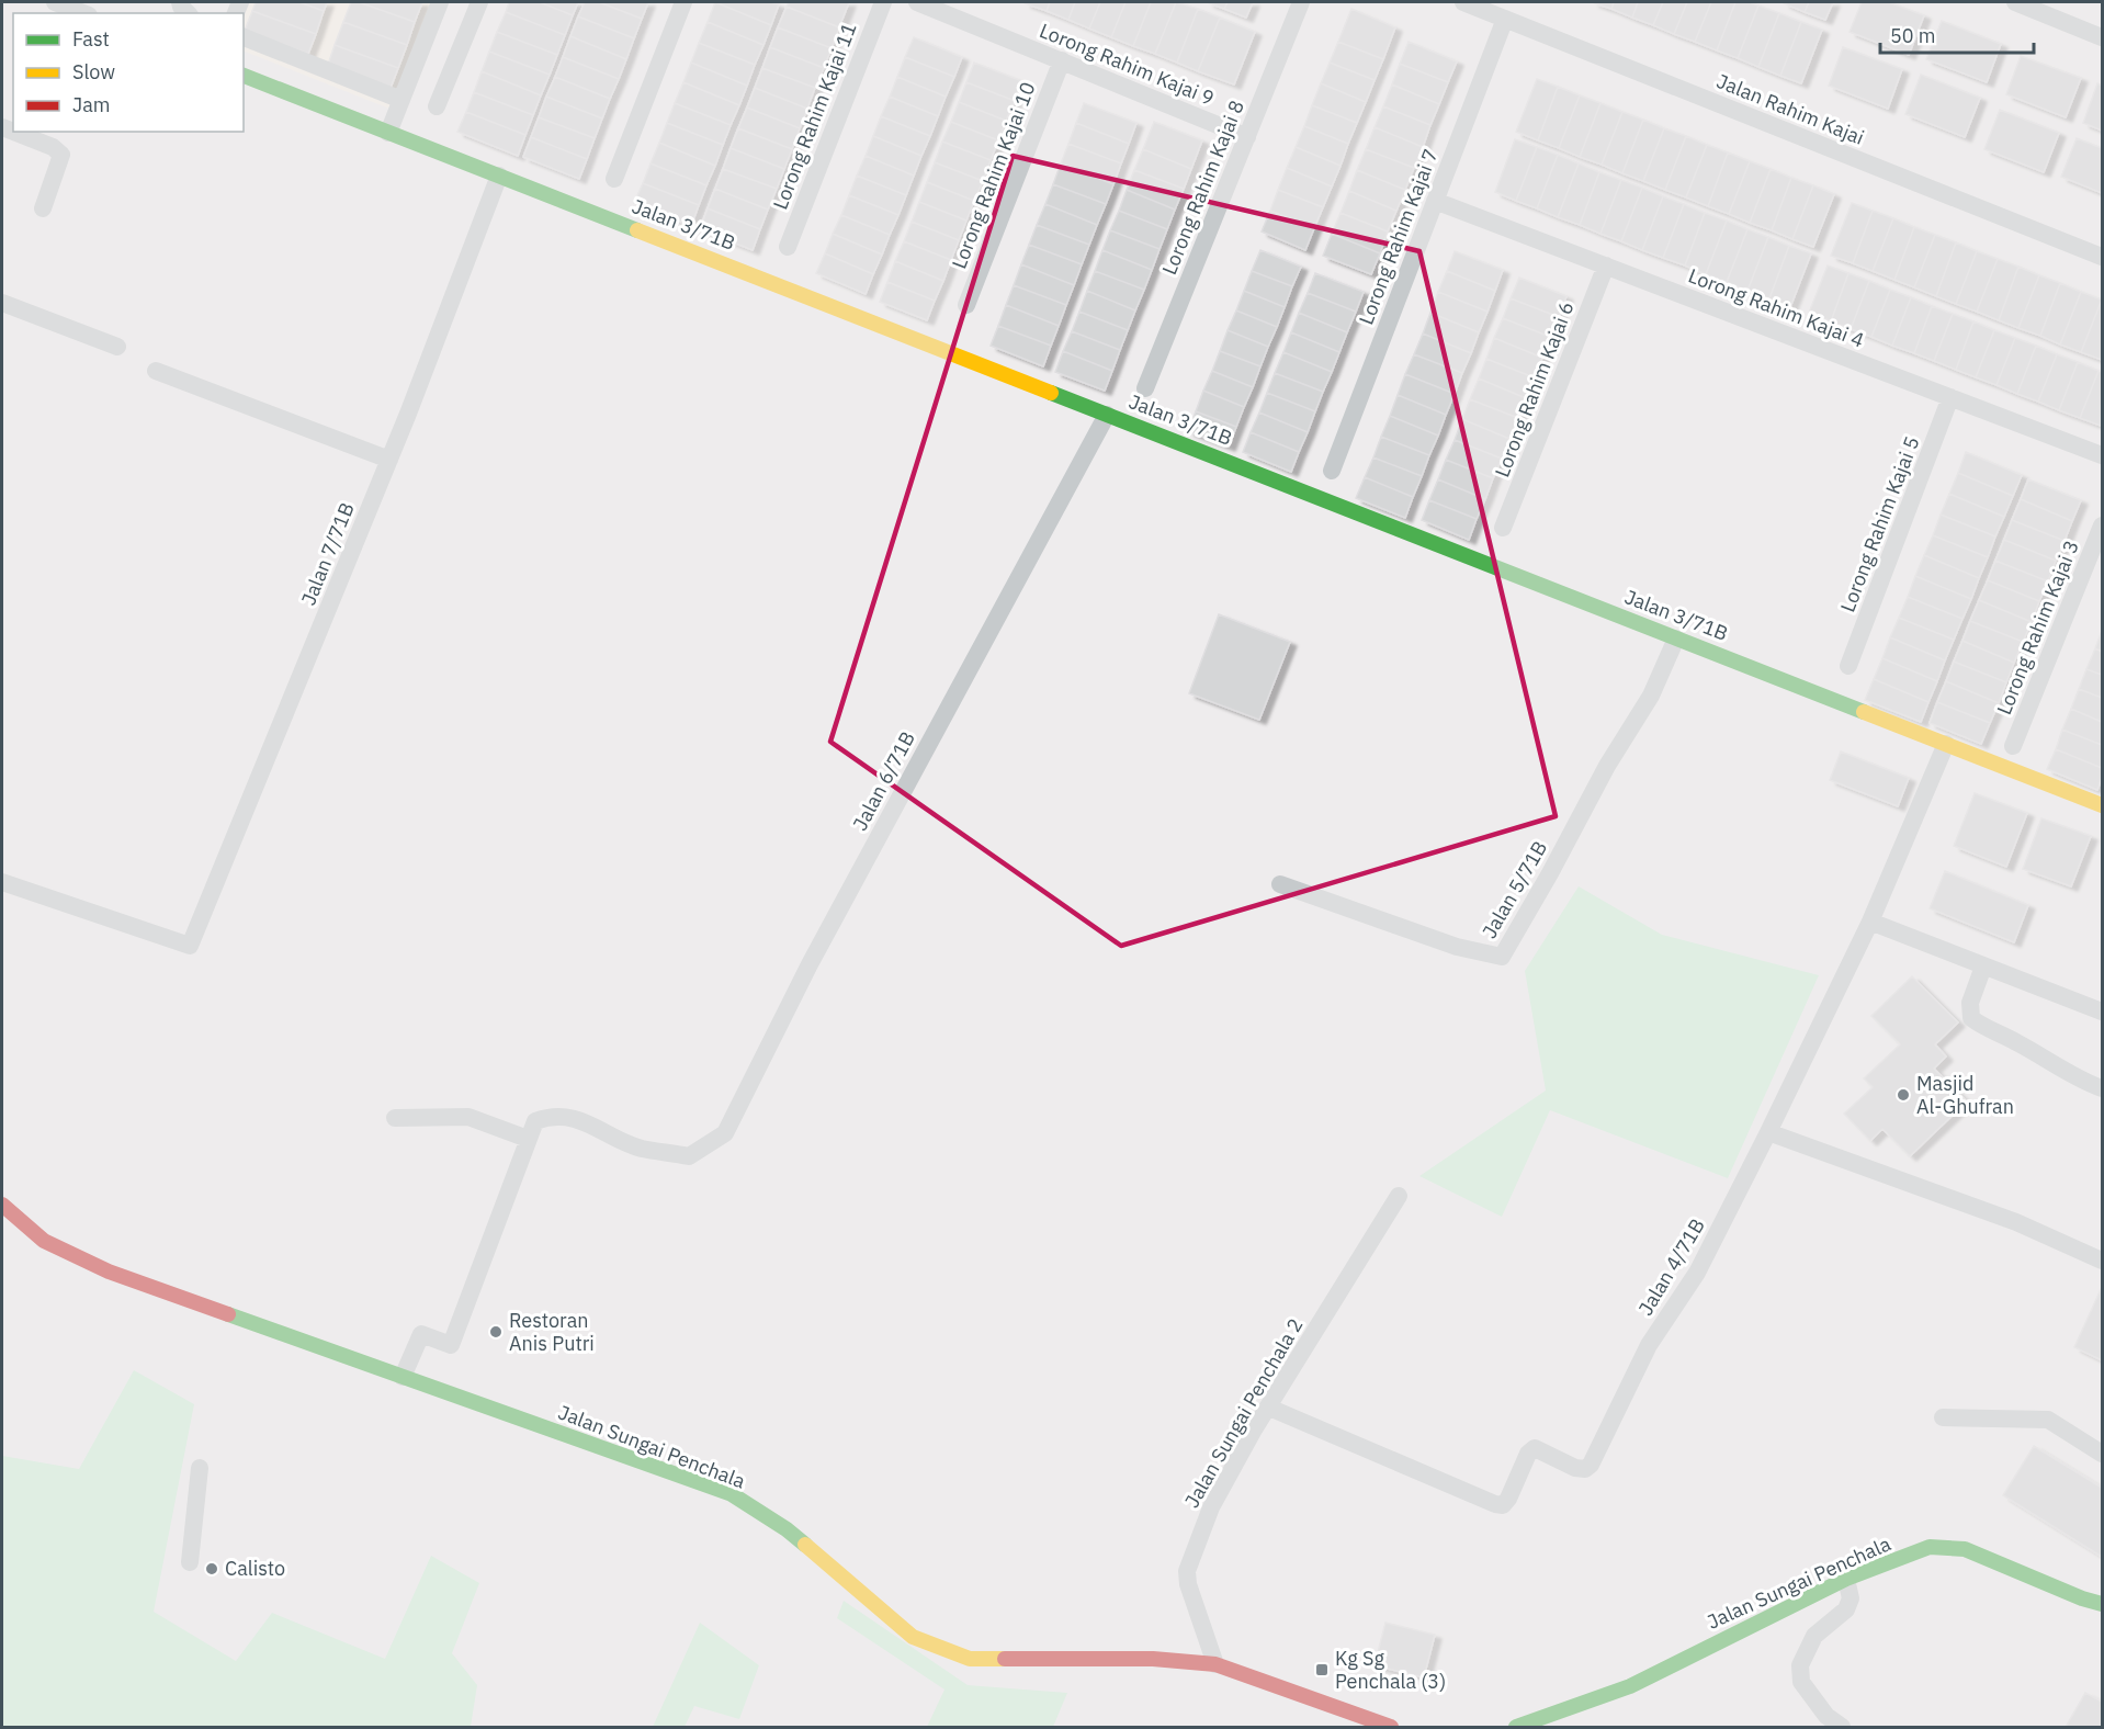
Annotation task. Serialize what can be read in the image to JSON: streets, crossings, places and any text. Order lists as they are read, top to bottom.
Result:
{
  "streets": {
    "street": [
      "Lorong Rahim Kajai 9",
      "Jalan Rahim Kajai",
      "Lorong Rahim Kajai 11",
      "Lorong Rahim Kajai 10",
      "Lorong Rahim Kajai 8",
      "Jalan 3/71B",
      "Lorong Rahim Kajai 7",
      "Lorong Rahim Kajai 4",
      "Lorong Rahim Kajai 6",
      "Lorong Rahim Kajai 5",
      "Jalan 7/71B",
      "Lorong Rahim Kajai 3",
      "Jalan 6/71B",
      "Jalan 5/71B",
      "Jalan 4/71B",
      "Jalan Sungai Penchala 2",
      "Jalan Sungai Penchala"
    ]
  },
  "crossings": [
    ["Lorong Rahim Kajai 9", "Lorong Rahim Kajai 10"],
    ["Lorong Rahim Kajai 9", "Lorong Rahim Kajai 8"],
    ["Jalan Rahim Kajai", "Lorong Rahim Kajai 7"],
    ["Jalan 3/71B", "Jalan 7/71B"],
    ["Jalan 3/71B", "Jalan 6/71B"],
    ["Jalan 3/71B", "Jalan 5/71B"],
    ["Jalan 3/71B", "Jalan 4/71B"],
    ["Lorong Rahim Kajai 7", "Lorong Rahim Kajai 4"],
    ["Lorong Rahim Kajai 4", "Lorong Rahim Kajai 6"],
    ["Lorong Rahim Kajai 4", "Lorong Rahim Kajai 5"],
    ["Jalan 4/71B", "Jalan Sungai Penchala 2"],
    ["Jalan Sungai Penchala 2", "Jalan Sungai Penchala"]
  ],
  "places": {
    "other": ["Masjid Al-Ghufran", "Restoran Anis Putri", "Calisto"],
    "transit": ["Kg Sg Penchala (3)"]
  },
  "legend": ["Fast", "Slow", "Jam"],
  "scale_bar": "50 m"
}
